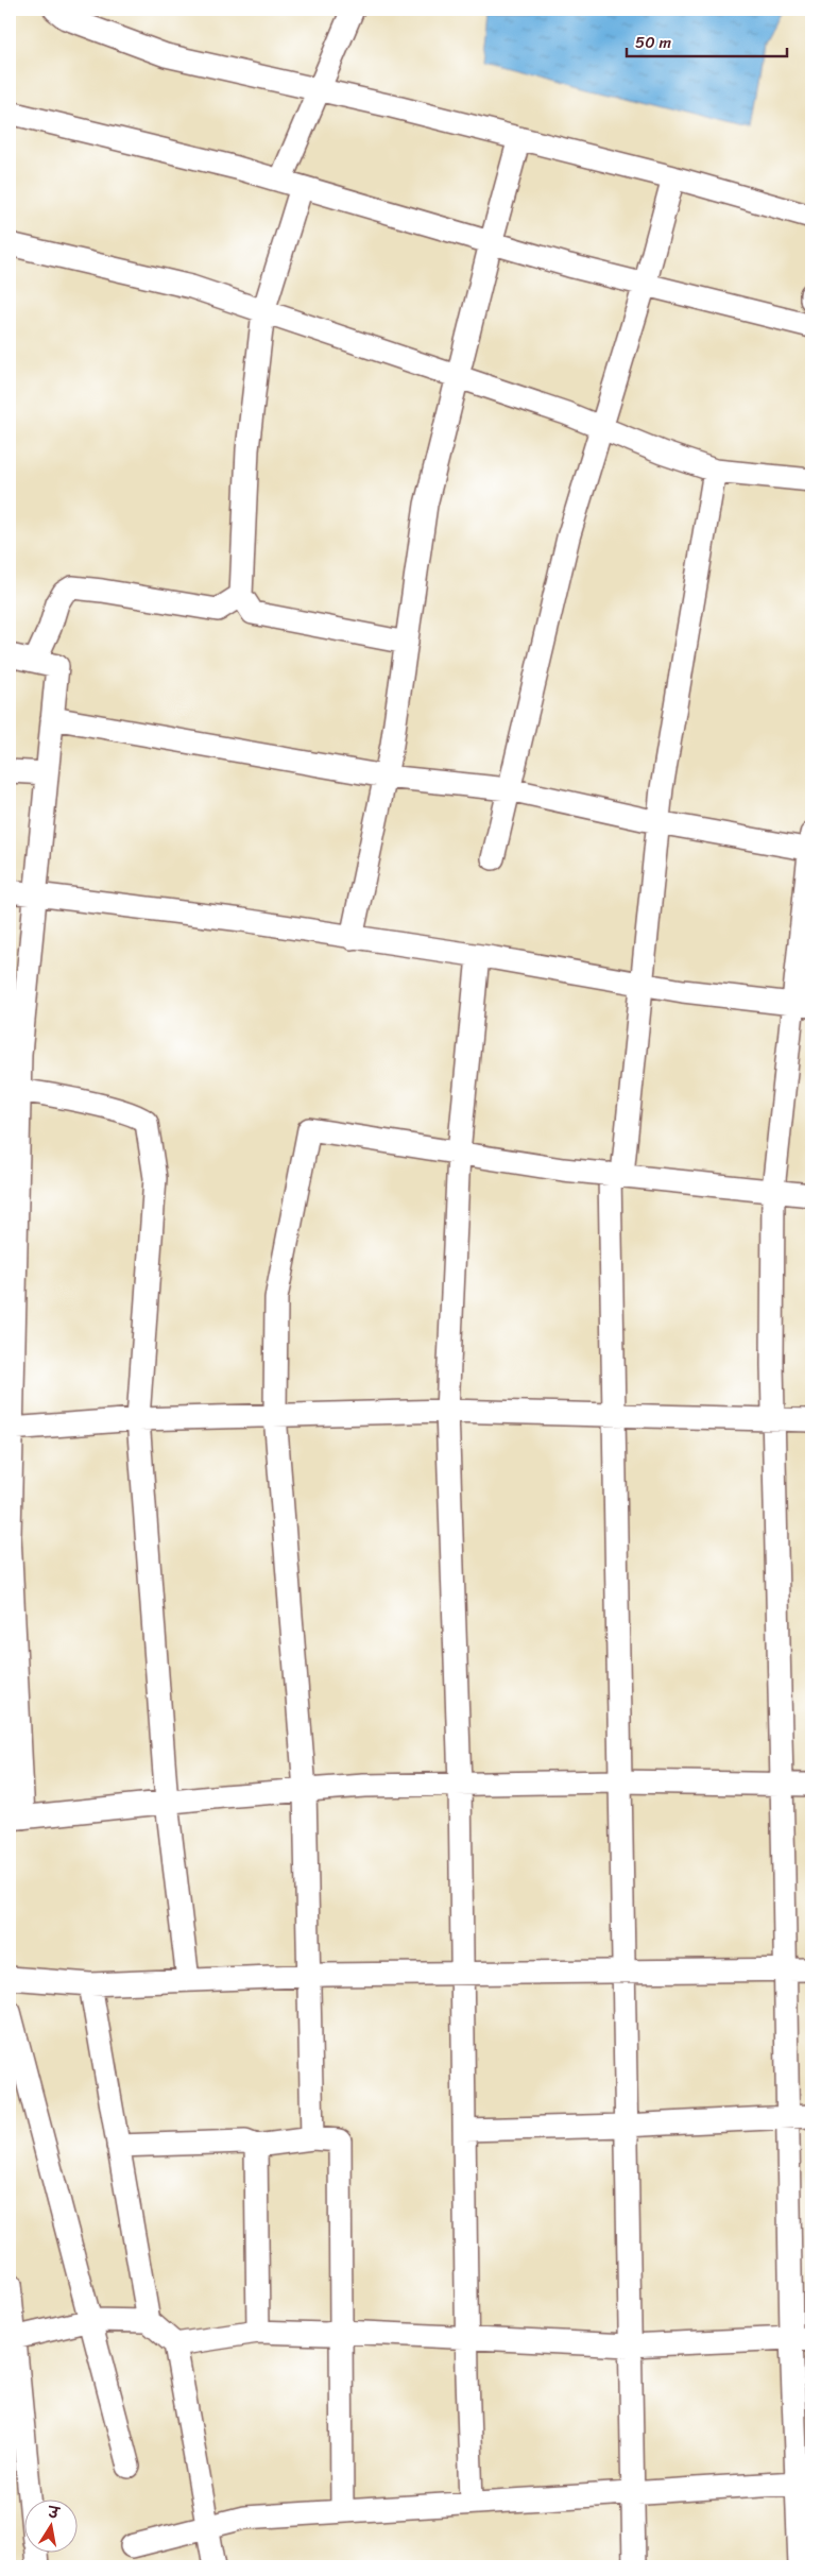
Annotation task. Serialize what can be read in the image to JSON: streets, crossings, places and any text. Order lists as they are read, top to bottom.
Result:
{
  "scale_bar": "50 m",
  "north": "top"
}
